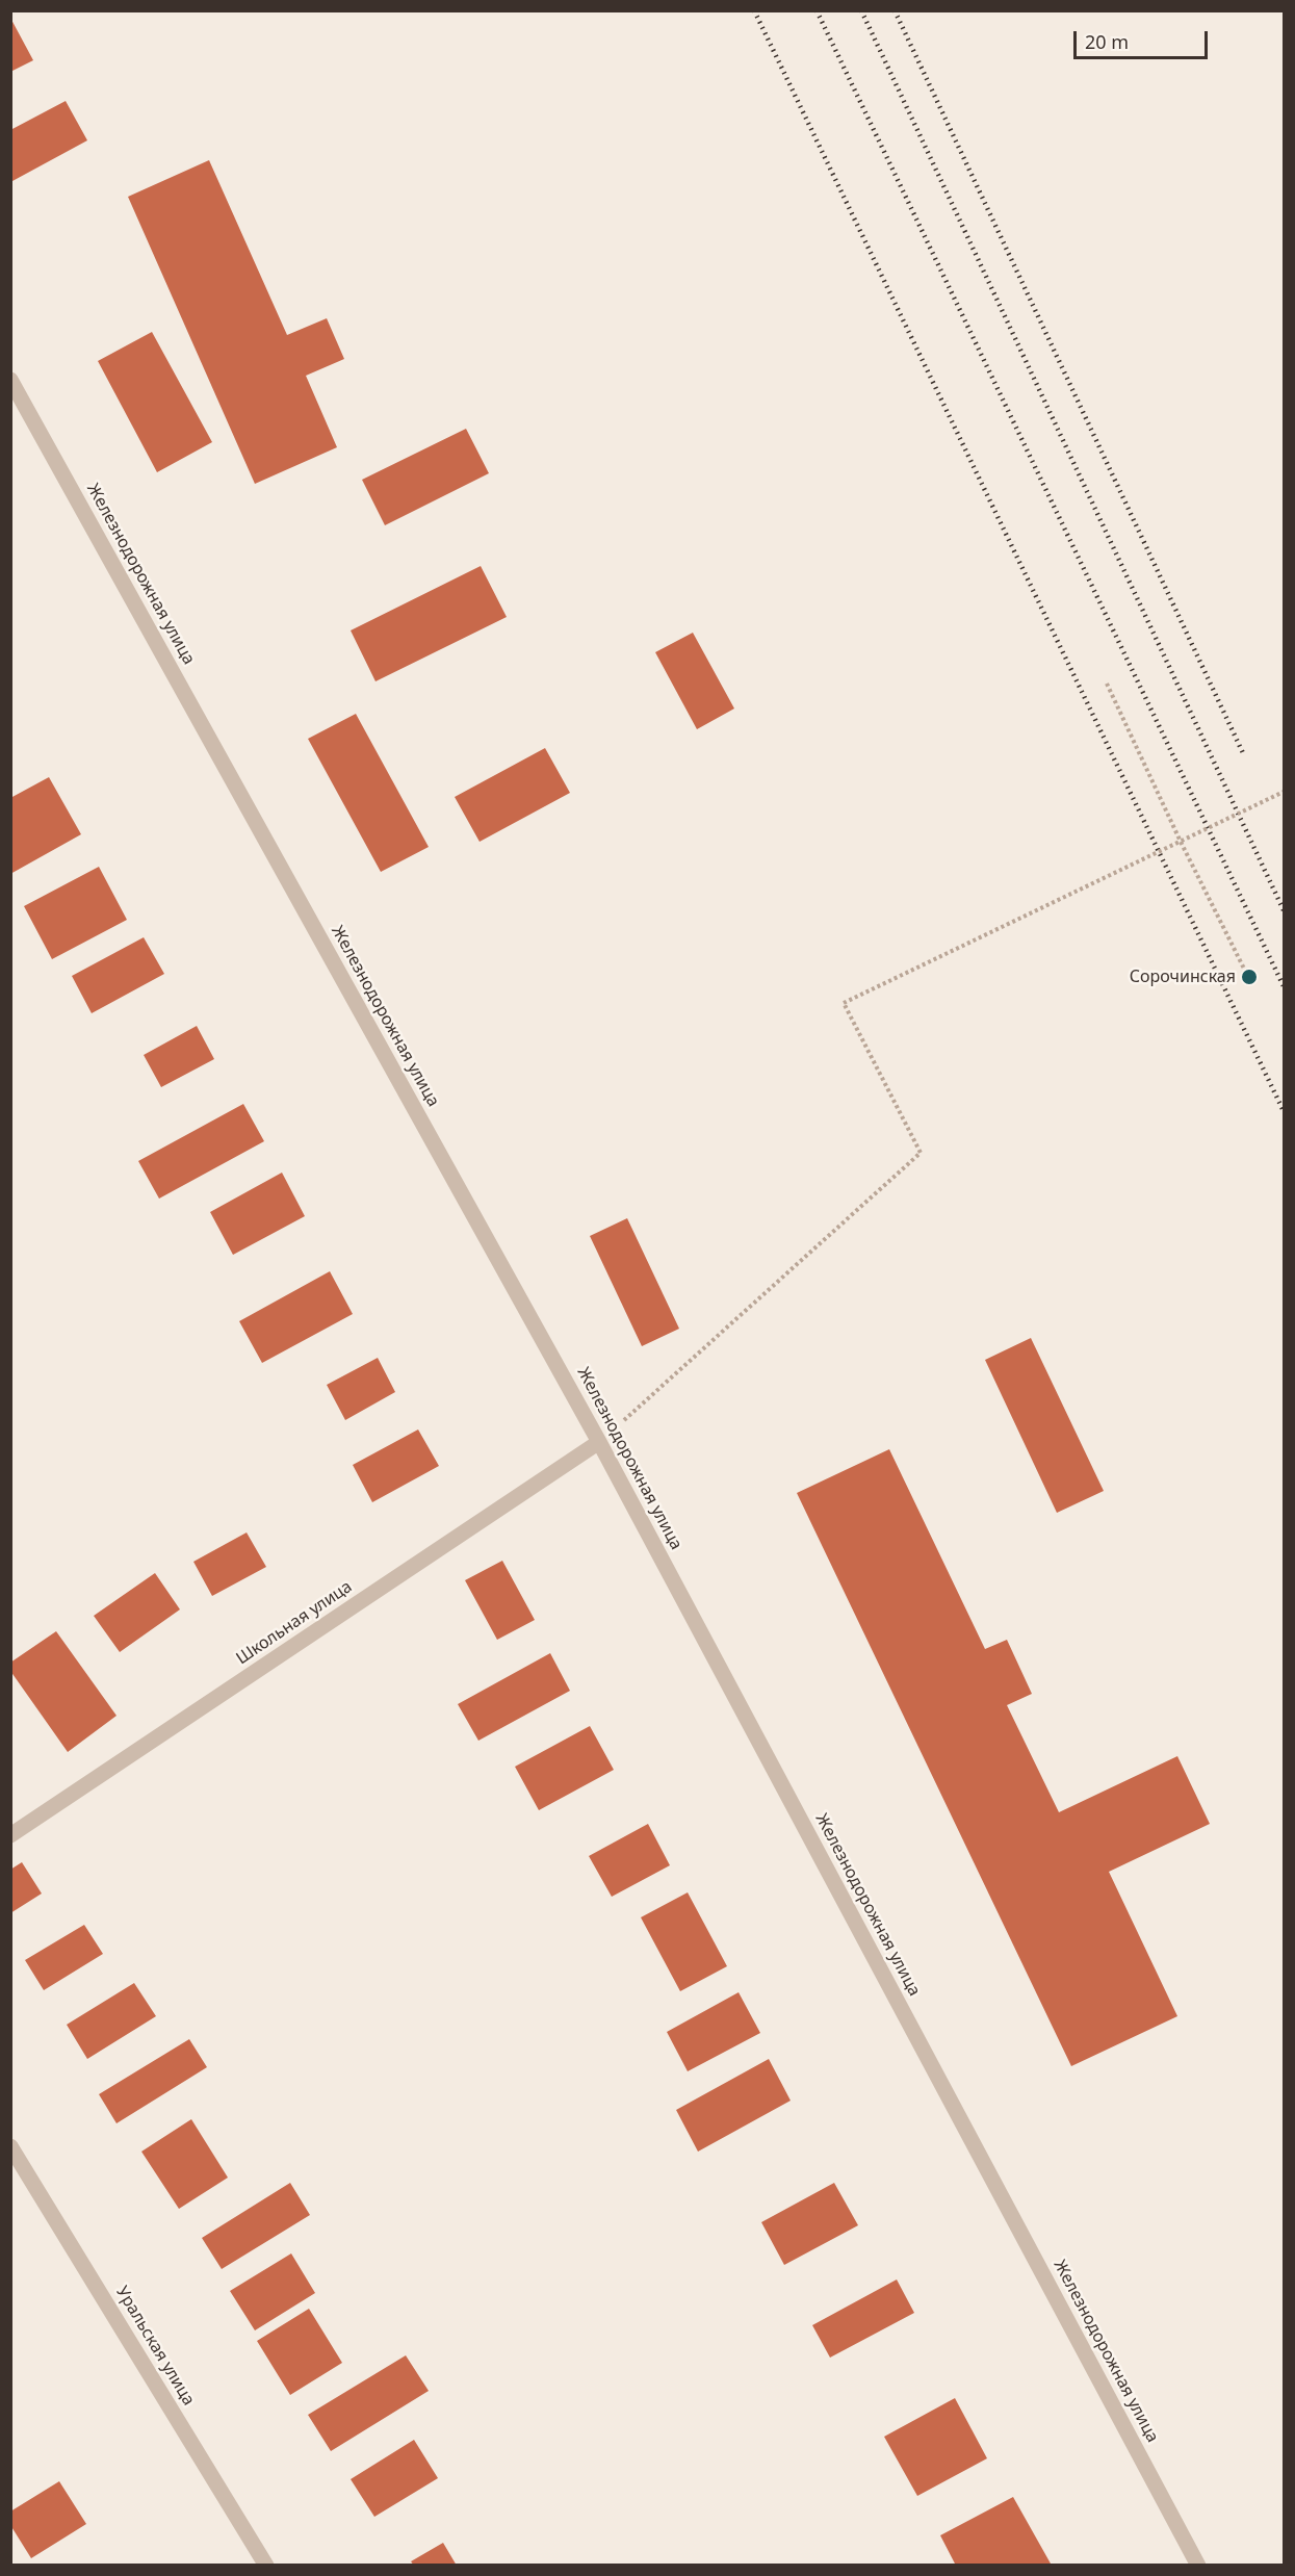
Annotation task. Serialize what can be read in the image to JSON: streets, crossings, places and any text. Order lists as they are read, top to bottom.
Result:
{
  "streets": {
    "street": ["Железнодорожная улица", "Школьная улица", "Уральская улица"]
  },
  "crossings": [
    ["Железнодорожная улица", "Школьная улица"]
  ],
  "places": ["Сорочинская"],
  "scale_bar": "20 m"
}
